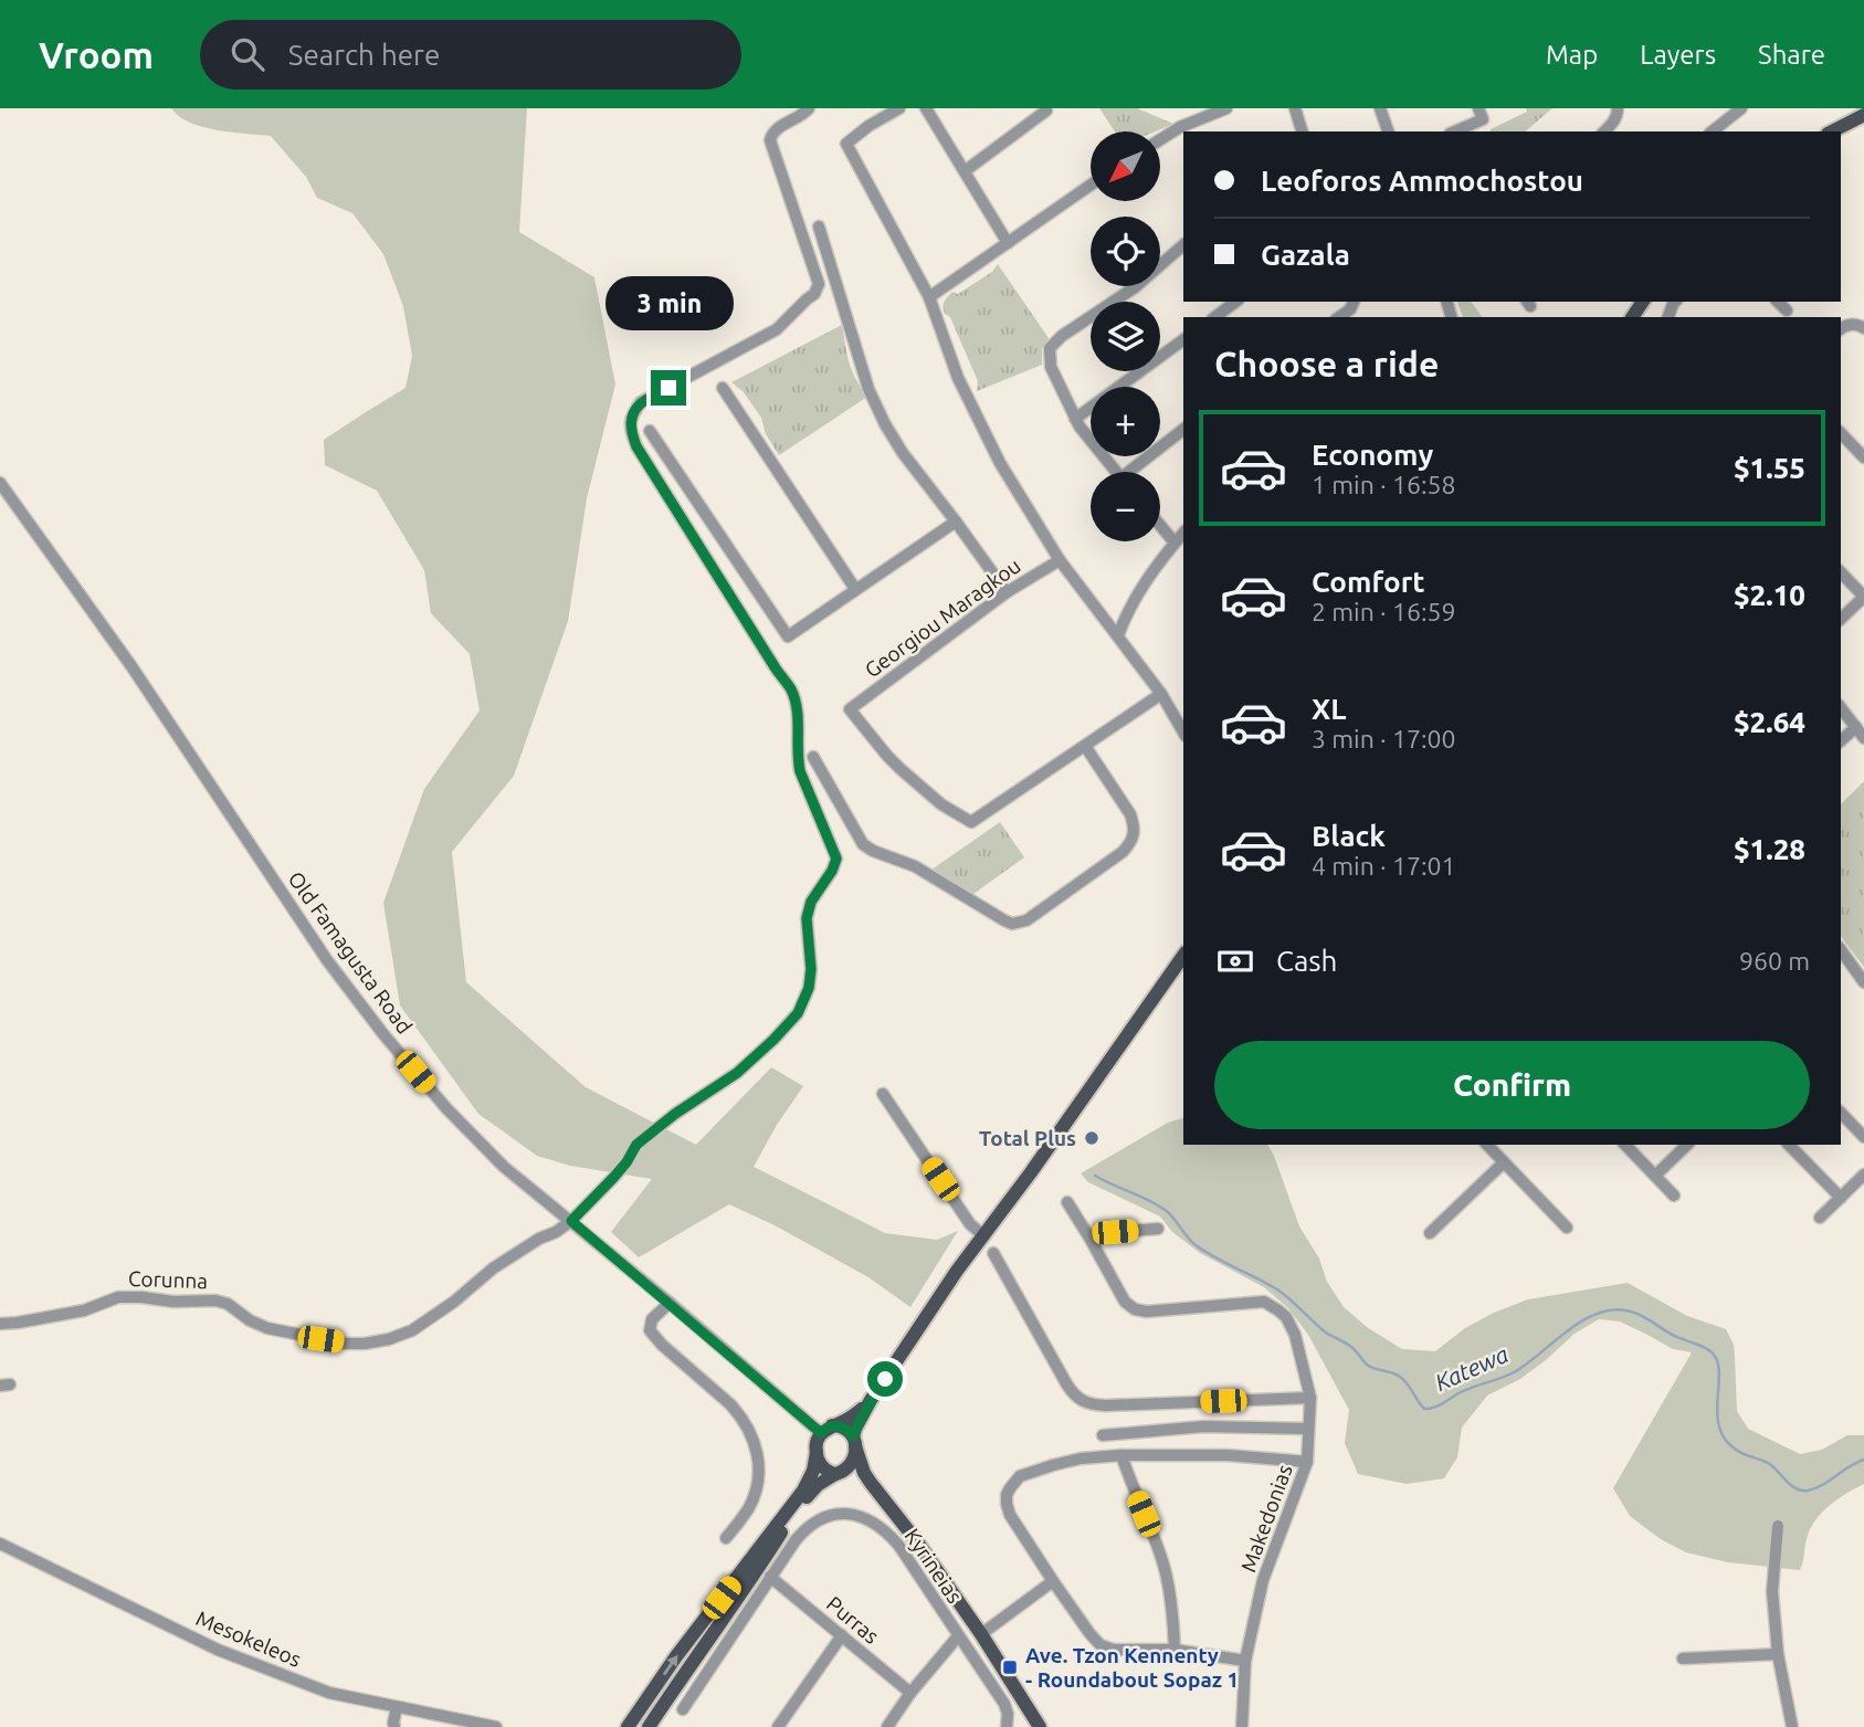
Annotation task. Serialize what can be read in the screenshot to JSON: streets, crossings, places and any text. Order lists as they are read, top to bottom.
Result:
{
  "streets": {
    "street": [
      "Georgiou Maragkou",
      "Old Famagusta Road",
      "Corunna",
      "Makedonias",
      "Kyrineias",
      "Purras",
      "Mesokeleos"
    ]
  },
  "crossings": [
    ["Old Famagusta Road", "Corunna"],
    ["Kyrineias", "Purras"]
  ],
  "water": ["Katewa"],
  "places": {
    "other": ["Total Plus"],
    "transit": ["Ave. Tzon Kennenty - Roundabout Sopaz 1"]
  },
  "north": "bottom left",
  "page": {
    "header": "Vroom",
    "search": "Search here",
    "nav": ["Map", "Layers", "Share"],
    "map_buttons": ["+", "−"],
    "banner": ["Leoforos Ammochostou", "Gazala"],
    "bubble": "3 min",
    "heading": "Choose a ride",
    "list": [
      {
        "name": "Economy",
        "note": "1 min · 16:58",
        "value": "$1.55"
      },
      {
        "name": "Comfort",
        "note": "2 min · 16:59",
        "value": "$2.10"
      },
      {
        "name": "XL",
        "note": "3 min · 17:00",
        "value": "$2.64"
      },
      {
        "name": "Black",
        "note": "4 min · 17:01",
        "value": "$1.28"
      }
    ],
    "pay": ["Cash", "960 m"],
    "buttons": "Confirm"
  }
}
